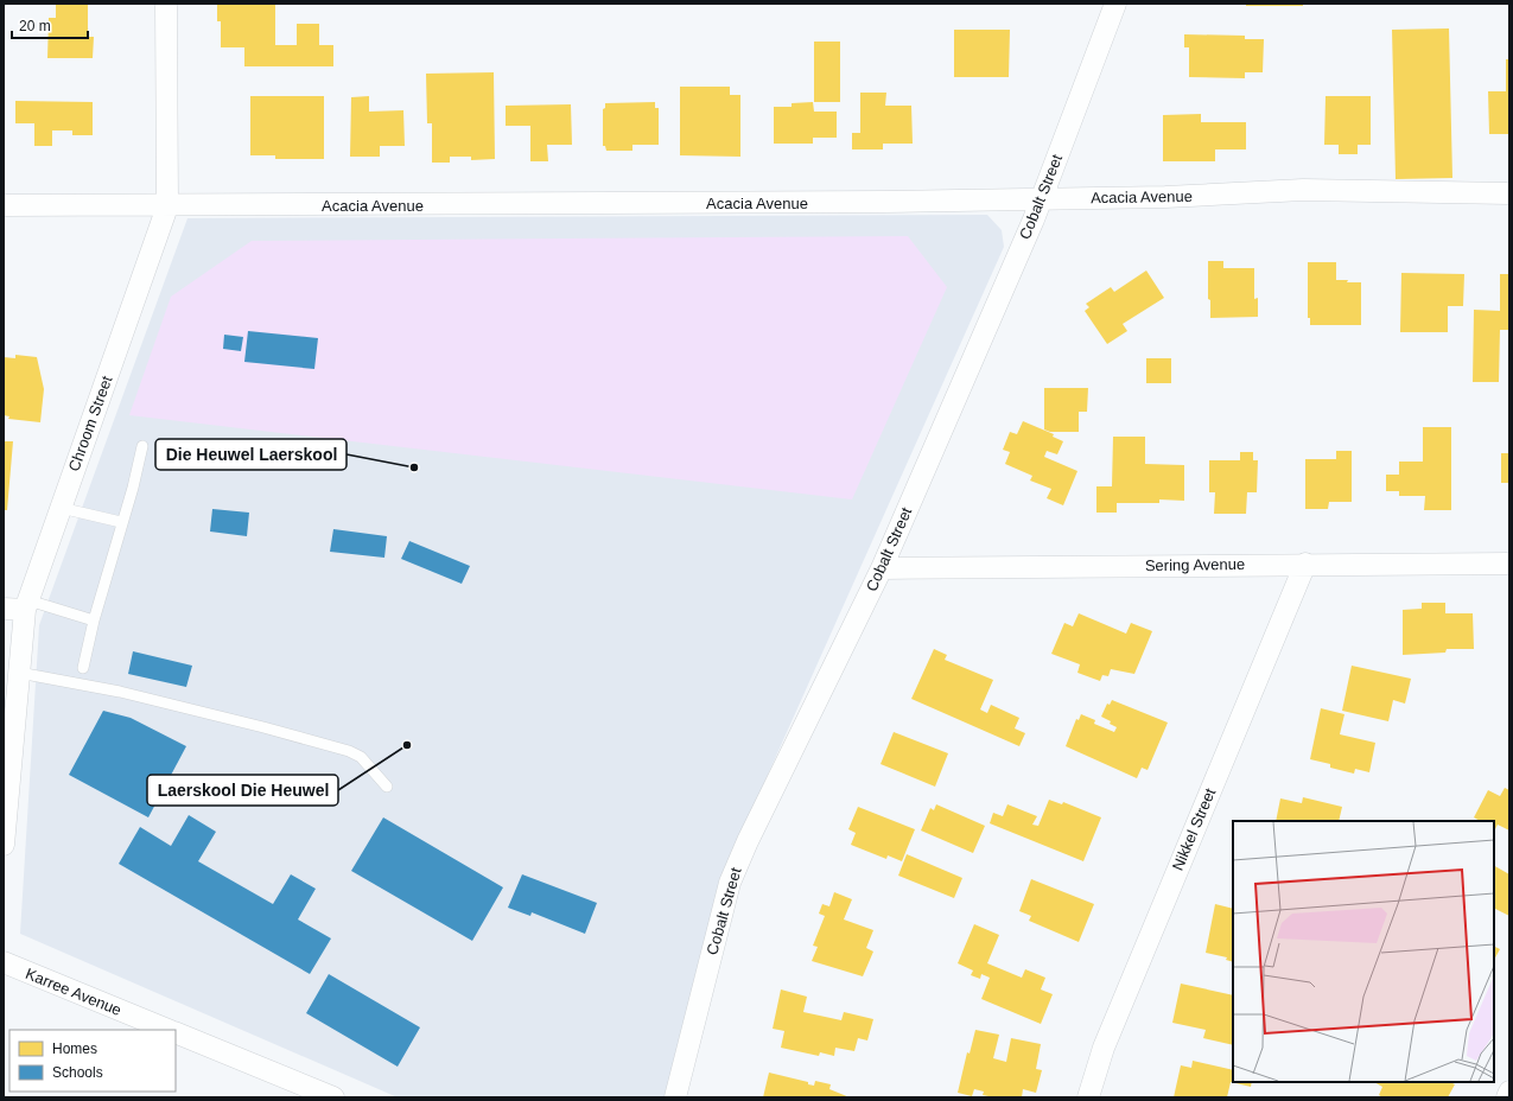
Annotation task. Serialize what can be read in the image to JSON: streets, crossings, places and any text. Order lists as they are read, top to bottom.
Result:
{
  "streets": {
    "street": [
      "Cobalt Street",
      "Acacia Avenue",
      "Chroom Street",
      "Sering Avenue",
      "Nikkel Street",
      "Karree Avenue"
    ]
  },
  "crossings": [
    ["Cobalt Street", "Acacia Avenue"],
    ["Cobalt Street", "Sering Avenue"],
    ["Acacia Avenue", "Chroom Street"],
    ["Sering Avenue", "Nikkel Street"]
  ],
  "places": ["Die Heuwel Laerskool", "Laerskool Die Heuwel"],
  "legend": ["Homes", "Schools"],
  "scale_bar": "20 m"
}
